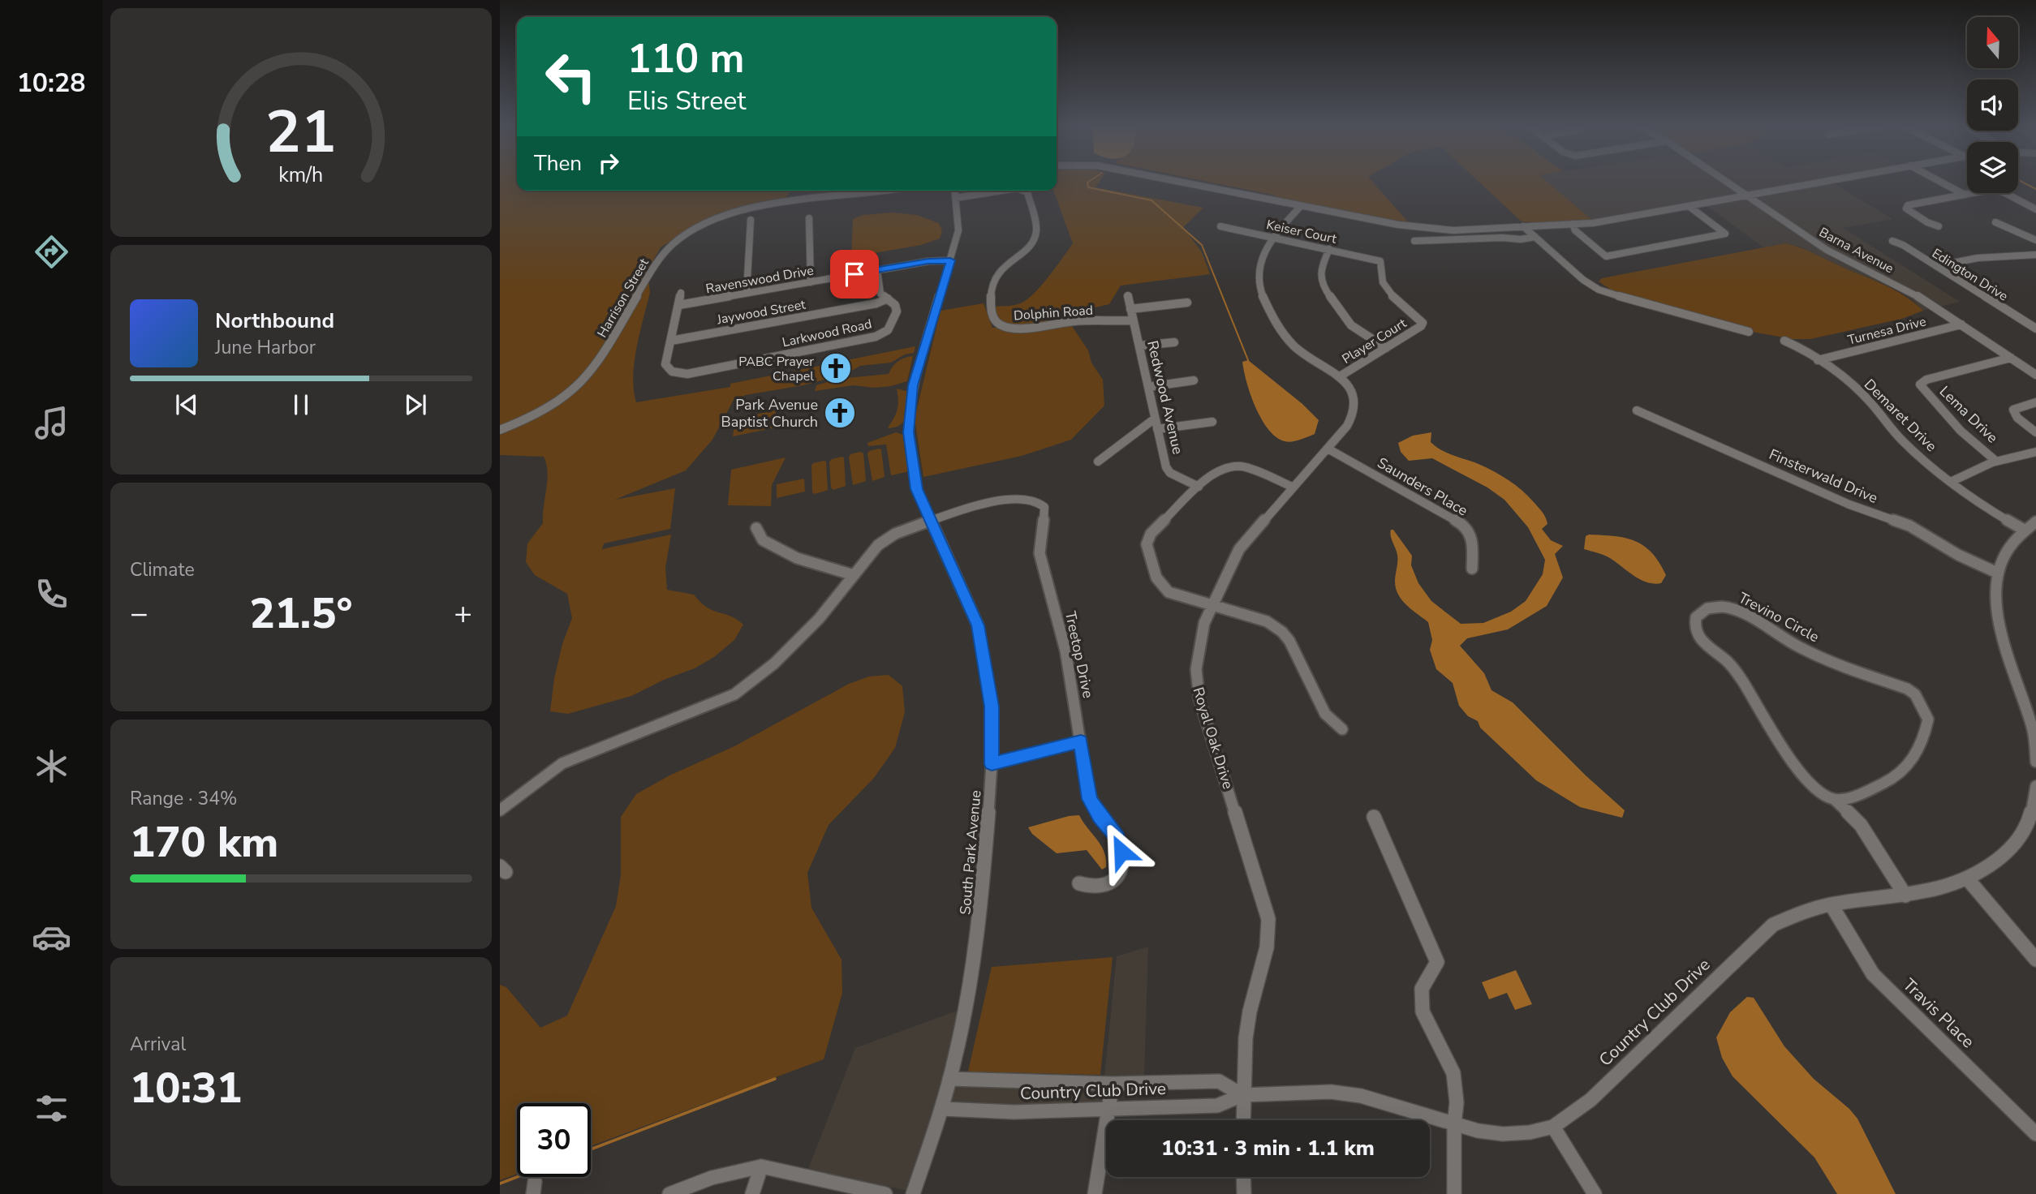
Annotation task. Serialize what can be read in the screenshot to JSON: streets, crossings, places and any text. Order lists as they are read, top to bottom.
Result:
{
  "streets": {
    "street": [
      "Keiser Court",
      "Barna Avenue",
      "Edington Drive",
      "Ravenswood Drive",
      "Harrison Street",
      "Jaywood Street",
      "Dolphin Road",
      "Turnesa Drive",
      "Larkwood Road",
      "Player Court",
      "Redwood Avenue",
      "Lema Drive",
      "Demaret Drive",
      "Finsterwald Drive",
      "Saunders Place",
      "Trevino Circle",
      "Treetop Drive",
      "Royal Oak Drive",
      "South Park Avenue",
      "Country Club Drive",
      "Travis Place"
    ]
  },
  "crossings": [
    ["Keiser Court", "Player Court"],
    ["Keiser Court", "Royal Oak Drive"],
    ["Barna Avenue", "Turnesa Drive"],
    ["Barna Avenue", "Lema Drive"],
    ["Ravenswood Drive", "Larkwood Road"],
    ["Ravenswood Drive", "South Park Avenue"],
    ["Jaywood Street", "Larkwood Road"],
    ["Dolphin Road", "Redwood Avenue"],
    ["Dolphin Road", "South Park Avenue"],
    ["Turnesa Drive", "Demaret Drive"],
    ["Player Court", "Royal Oak Drive"],
    ["Saunders Place", "Royal Oak Drive"],
    ["Trevino Circle", "Country Club Drive"],
    ["Treetop Drive", "South Park Avenue"],
    ["Royal Oak Drive", "Country Club Drive"],
    ["South Park Avenue", "Country Club Drive"],
    ["Country Club Drive", "Travis Place"]
  ],
  "places": {
    "church": ["PABC Prayer Chapel", "Park Avenue Baptist Church"]
  },
  "north": "top",
  "page": {
    "tabs": "10:28",
    "turn": ["110 m", "Elis Street"],
    "then": "Then",
    "song": ["Northbound", "June Harbor"],
    "tile": [
      "Climate",
      ["Range · 34%", "170 km"],
      ["Arrival", "10:31"]
    ],
    "heat": ["−", "21.5°", "+"],
    "limit": "30",
    "trip": "10:31 · 3 min · 1.1 km",
    "gauge": ["21", "km/h"]
  }
}
